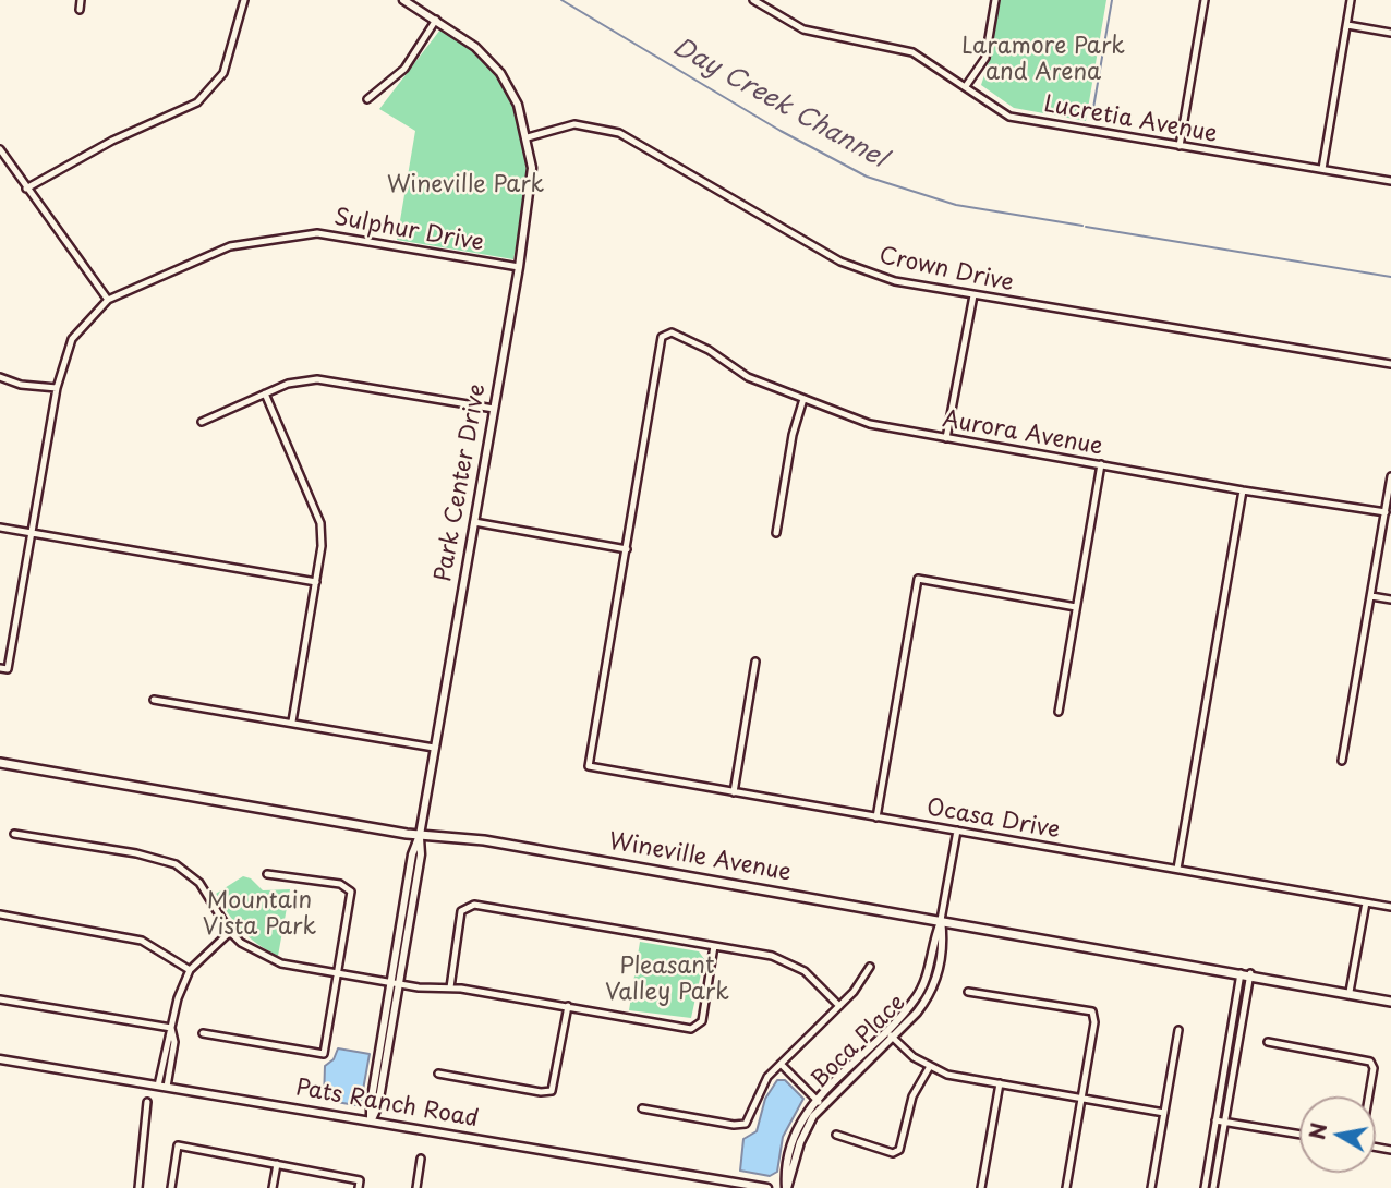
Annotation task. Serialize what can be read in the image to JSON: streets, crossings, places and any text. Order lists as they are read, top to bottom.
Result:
{
  "streets": {
    "main road": ["Wineville Avenue"],
    "street": [
      "Lucretia Avenue",
      "Sulphur Drive",
      "Crown Drive",
      "Aurora Avenue",
      "Park Center Drive",
      "Ocasa Drive",
      "Boca Place",
      "Pats Ranch Road"
    ]
  },
  "crossings": [
    ["Sulphur Drive", "Park Center Drive"],
    ["Crown Drive", "Park Center Drive"],
    ["Aurora Avenue", "Ocasa Drive"],
    ["Park Center Drive", "Wineville Avenue"],
    ["Park Center Drive", "Pats Ranch Road"],
    ["Ocasa Drive", "Boca Place"],
    ["Wineville Avenue", "Boca Place"]
  ],
  "water": ["Day Creek Channel"],
  "parks": [
    "Laramore Park and Arena",
    "Wineville Park",
    "Mountain Vista Park",
    "Pleasant Valley Park"
  ],
  "north": "left"
}
